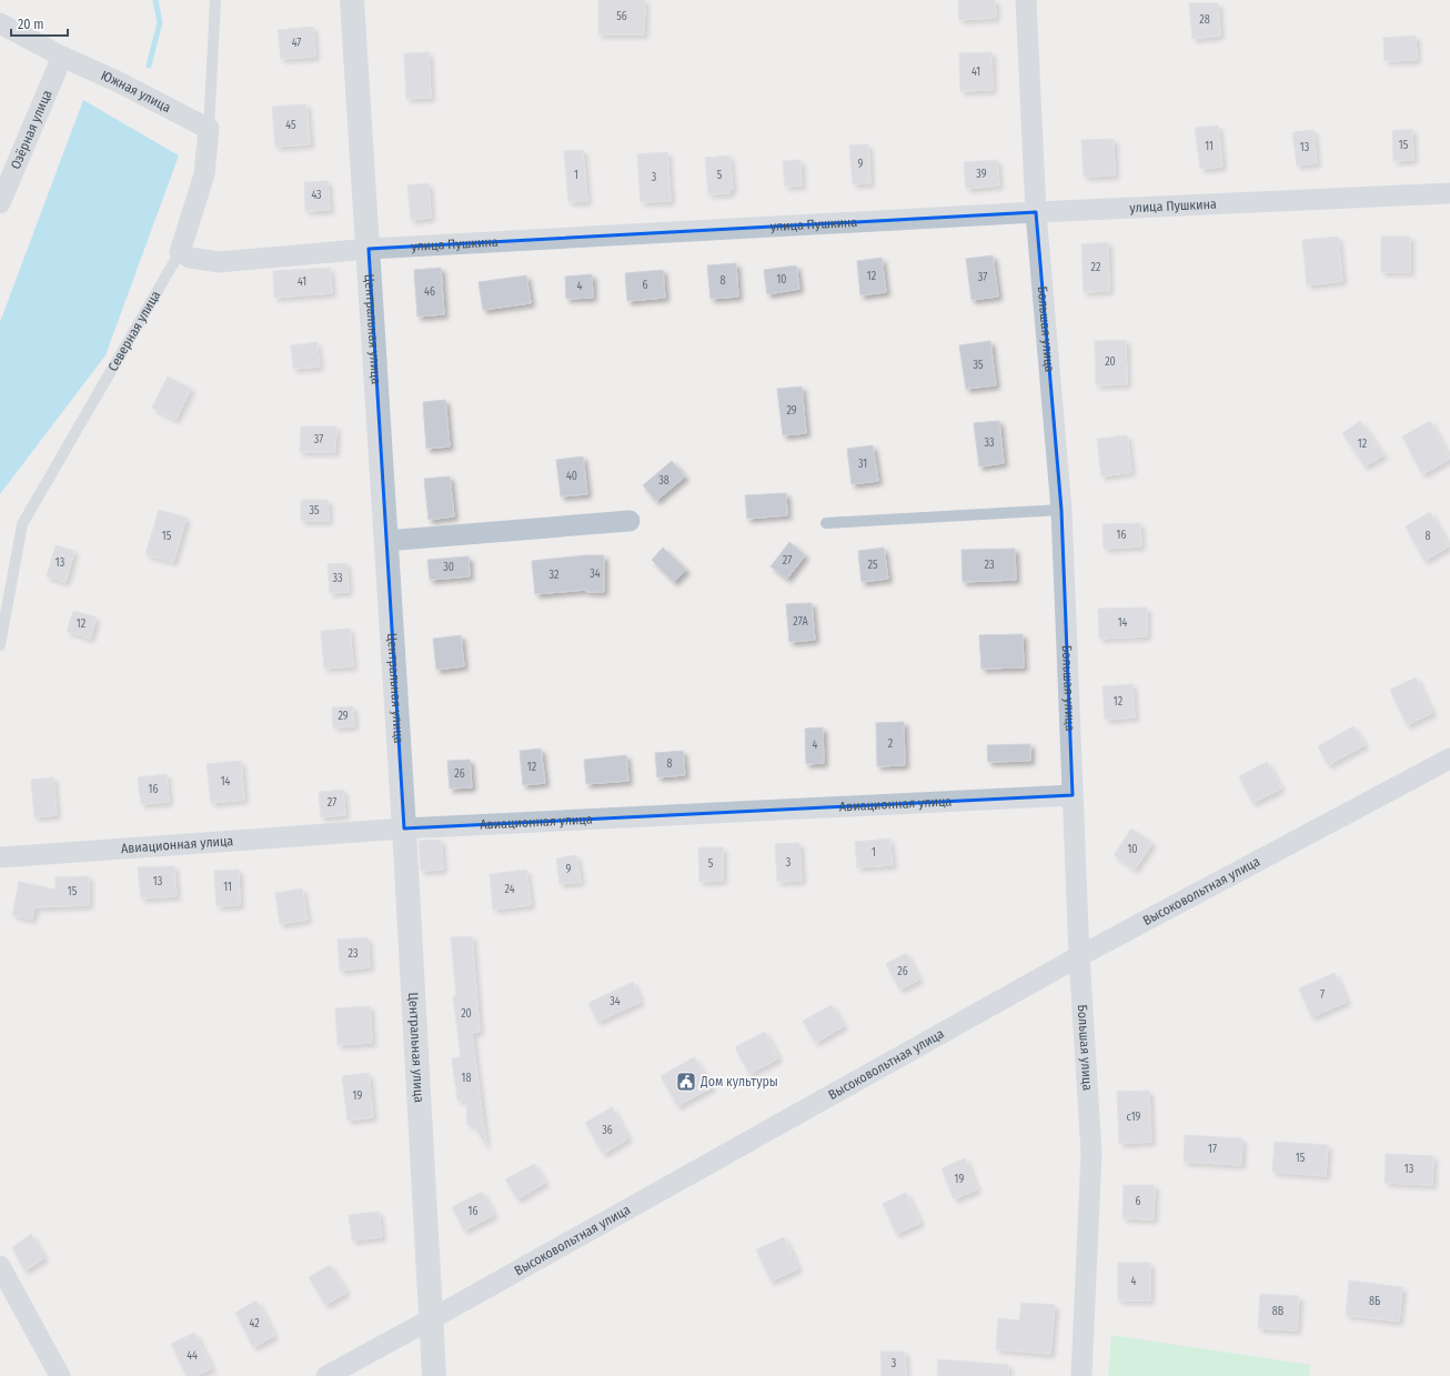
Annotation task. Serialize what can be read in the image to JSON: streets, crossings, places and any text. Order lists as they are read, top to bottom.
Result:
{
  "streets": {
    "street": [
      "Южная улица",
      "Озёрная улица",
      "улица Пушкина",
      "Центральная улица",
      "Большая улица",
      "Северная улица",
      "Авиационная улица",
      "Высоковольтная улица"
    ]
  },
  "crossings": [
    ["Южная улица", "Озёрная улица"],
    ["Южная улица", "Северная улица"],
    ["улица Пушкина", "Центральная улица"],
    ["улица Пушкина", "Большая улица"],
    ["улица Пушкина", "Северная улица"],
    ["Центральная улица", "Авиационная улица"],
    ["Центральная улица", "Высоковольтная улица"],
    ["Большая улица", "Авиационная улица"],
    ["Большая улица", "Высоковольтная улица"]
  ],
  "places": {
    "public building": ["Дом культуры"]
  },
  "house_numbers": [
    "56",
    "28",
    "47",
    "41",
    "45",
    "15",
    "11",
    "13",
    "9",
    "39",
    "1",
    "5",
    "3",
    "43",
    "22",
    "12",
    "37",
    "10",
    "8",
    "41",
    "6",
    "4",
    "46",
    "20",
    "35",
    "29",
    "37",
    "33",
    "12",
    "31",
    "40",
    "38",
    "35",
    "16",
    "15",
    "8",
    "27",
    "13",
    "25",
    "23",
    "30",
    "34",
    "32",
    "33",
    "27А",
    "14",
    "12",
    "12",
    "29",
    "2",
    "4",
    "8",
    "12",
    "26",
    "14",
    "16",
    "27",
    "10",
    "1",
    "3",
    "5",
    "9",
    "13",
    "11",
    "24",
    "15",
    "23",
    "26",
    "7",
    "34",
    "20",
    "18",
    "19",
    "с19",
    "36",
    "17",
    "15",
    "13",
    "19",
    "6",
    "16",
    "4",
    "8Б",
    "8В",
    "42",
    "44",
    "3"
  ],
  "scale_bar": "20 m"
}
